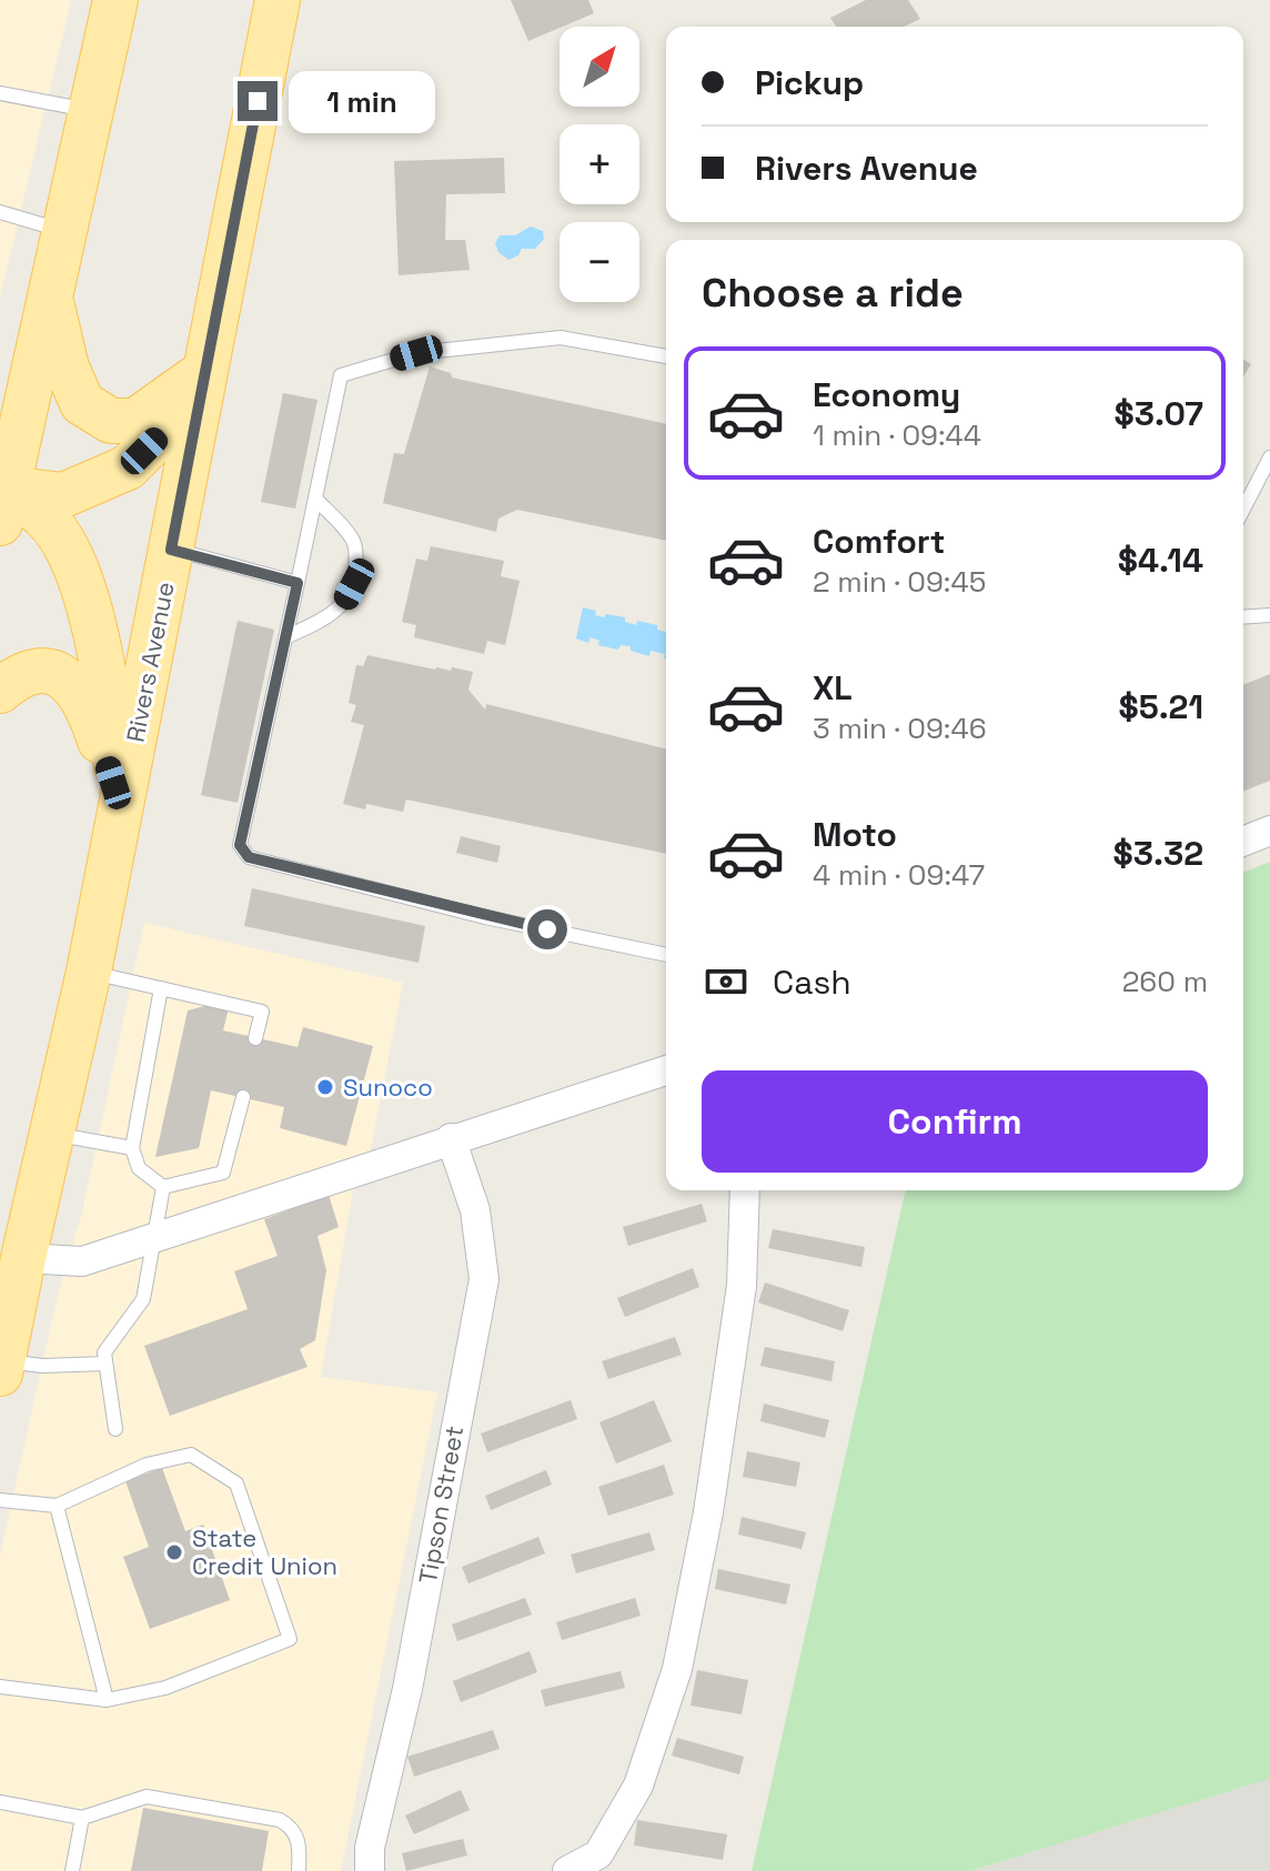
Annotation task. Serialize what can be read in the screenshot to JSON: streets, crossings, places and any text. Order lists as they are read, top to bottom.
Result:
{
  "streets": {
    "main road": ["Rivers Avenue"],
    "street": ["Tipson Street"]
  },
  "places": ["Sunoco", "State Credit Union"],
  "north": "top right",
  "page": {
    "map_buttons": ["+", "−"],
    "banner": ["Pickup", "Rivers Avenue"],
    "bubble": "1 min",
    "heading": "Choose a ride",
    "list": [
      {
        "name": "Economy",
        "note": "1 min · 09:44",
        "value": "$3.07"
      },
      {
        "name": "Comfort",
        "note": "2 min · 09:45",
        "value": "$4.14"
      },
      {
        "name": "XL",
        "note": "3 min · 09:46",
        "value": "$5.21"
      },
      {
        "name": "Moto",
        "note": "4 min · 09:47",
        "value": "$3.32"
      }
    ],
    "pay": ["Cash", "260 m"],
    "buttons": "Confirm"
  }
}
